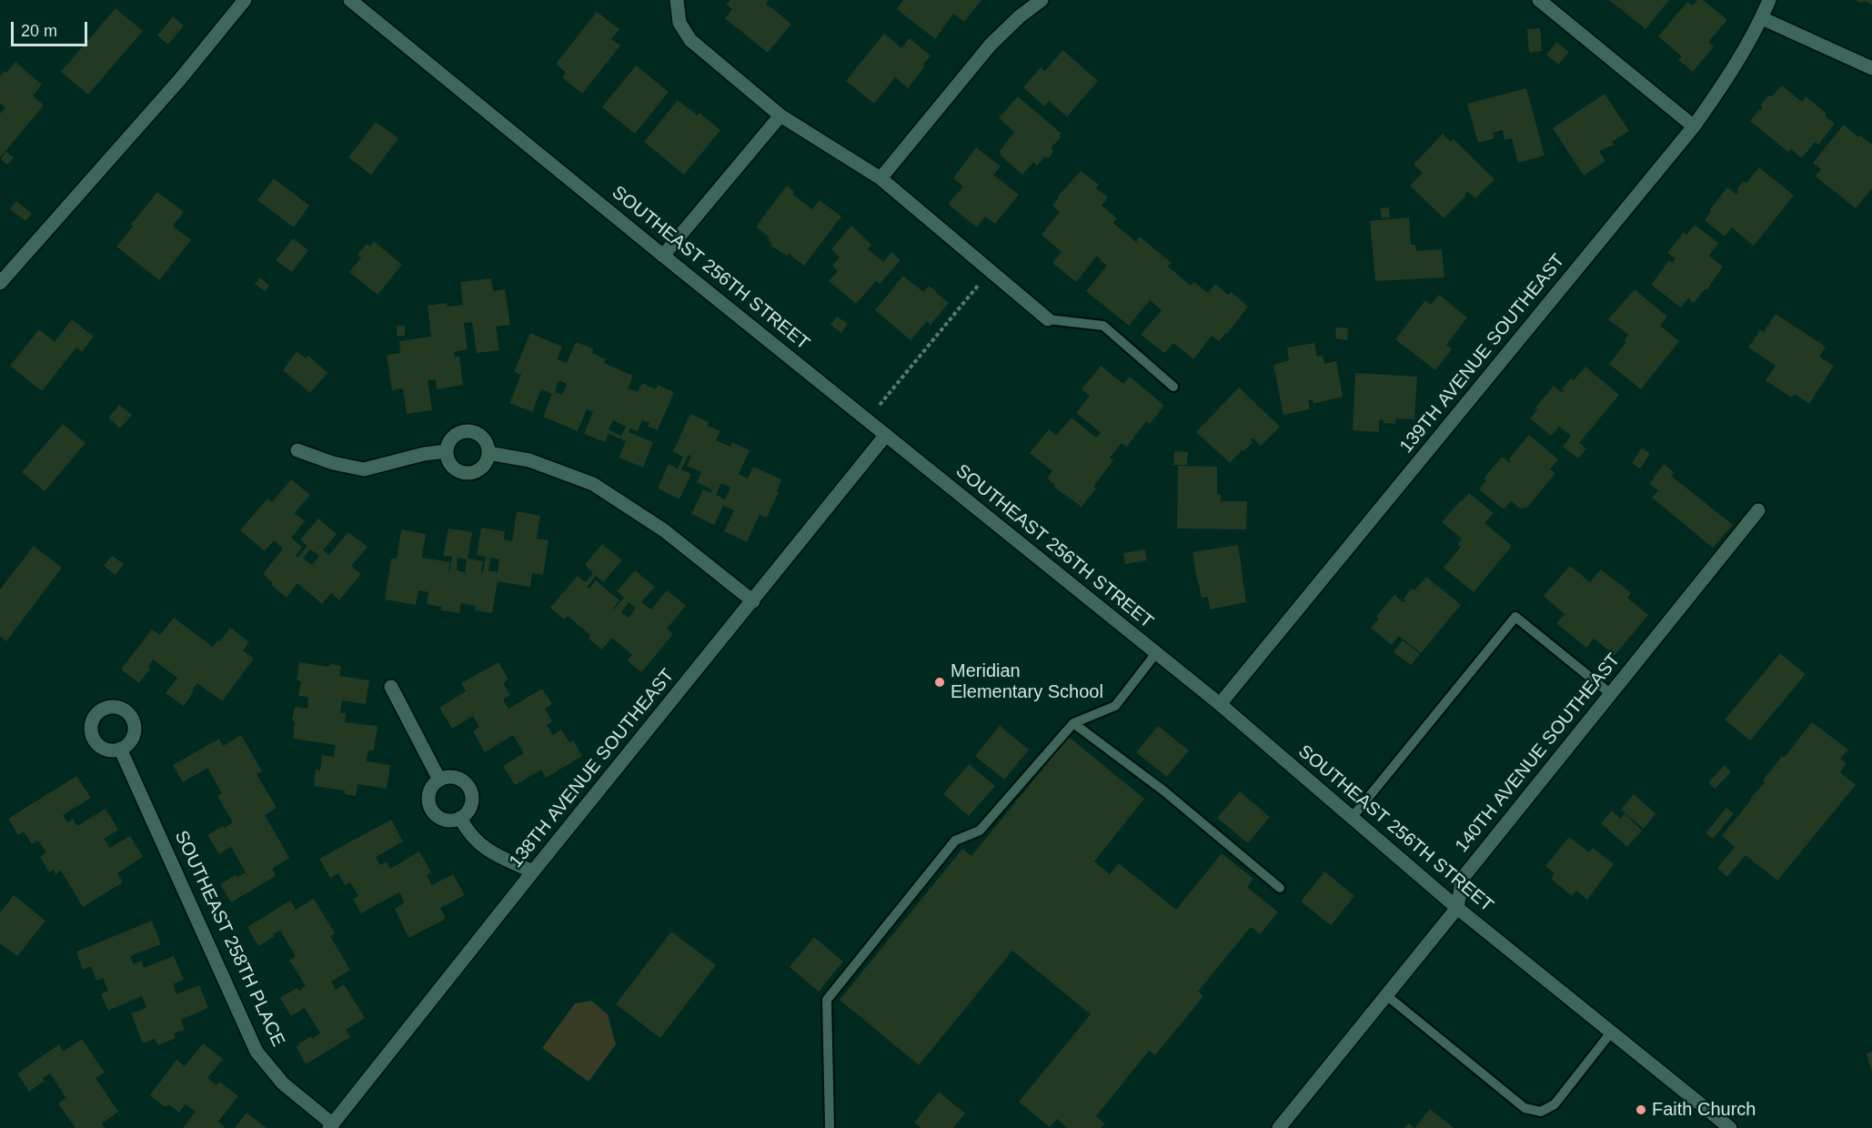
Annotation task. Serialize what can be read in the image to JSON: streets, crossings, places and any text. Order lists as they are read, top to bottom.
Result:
{
  "streets": {
    "street": [
      "SOUTHEAST 256TH STREET",
      "139TH AVENUE SOUTHEAST",
      "140TH AVENUE SOUTHEAST",
      "138TH AVENUE SOUTHEAST",
      "SOUTHEAST 258TH PLACE"
    ]
  },
  "crossings": [
    ["SOUTHEAST 256TH STREET", "139TH AVENUE SOUTHEAST"],
    ["SOUTHEAST 256TH STREET", "140TH AVENUE SOUTHEAST"],
    ["SOUTHEAST 256TH STREET", "138TH AVENUE SOUTHEAST"],
    ["138TH AVENUE SOUTHEAST", "SOUTHEAST 258TH PLACE"]
  ],
  "places": ["Meridian Elementary School", "Faith Church"],
  "scale_bar": "20 m"
}
